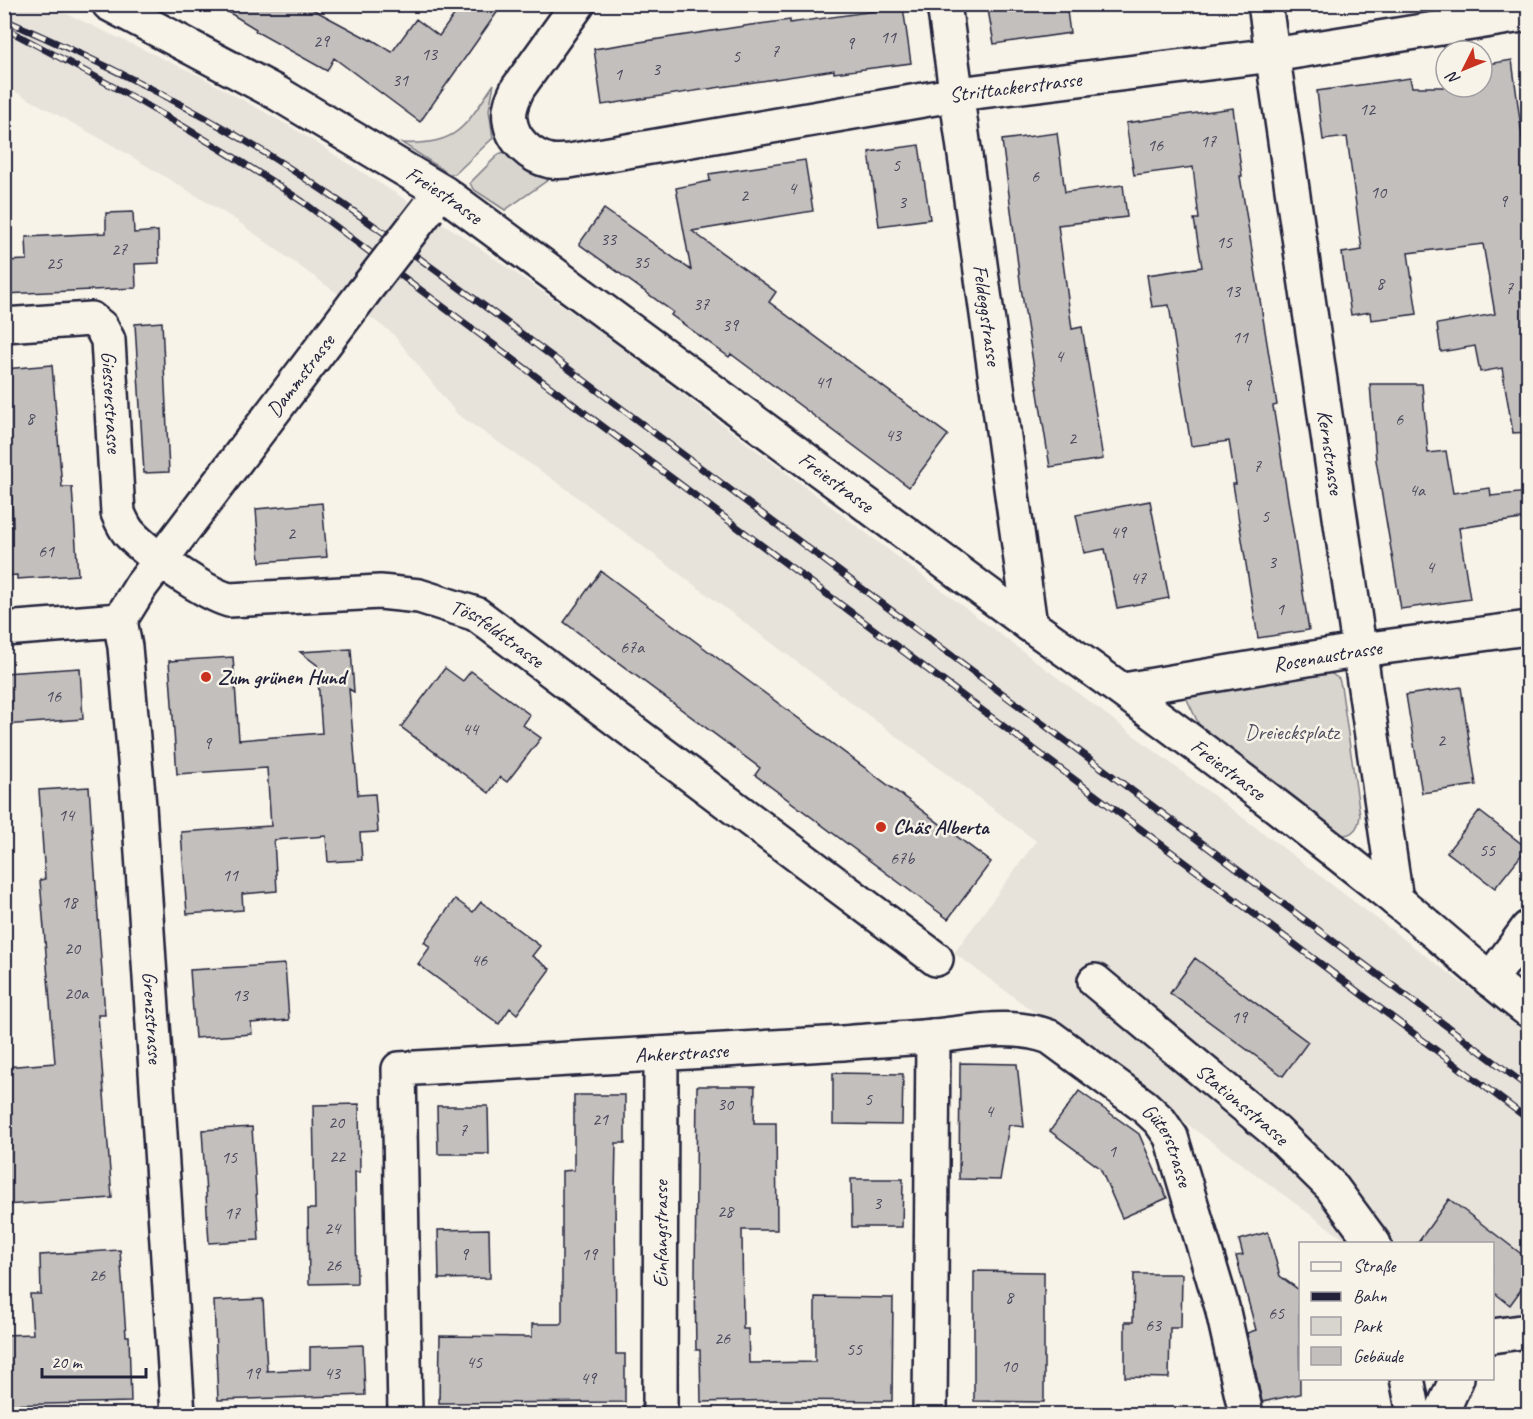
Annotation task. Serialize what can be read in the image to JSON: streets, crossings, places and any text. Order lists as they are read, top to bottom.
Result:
{
  "streets": {
    "street": [
      "Strittackerstrasse",
      "Freiestrasse",
      "Feldeggstrasse",
      "Dammstrasse",
      "Giesserstrasse",
      "Kernstrasse",
      "Tössfeldstrasse",
      "Rosenaustrasse",
      "Grenzstrasse",
      "Ankerstrasse",
      "Stationsstrasse",
      "Güterstrasse",
      "Einfangstrasse"
    ]
  },
  "crossings": [
    ["Strittackerstrasse", "Feldeggstrasse"],
    ["Strittackerstrasse", "Kernstrasse"],
    ["Freiestrasse", "Feldeggstrasse"],
    ["Freiestrasse", "Dammstrasse"],
    ["Freiestrasse", "Kernstrasse"],
    ["Freiestrasse", "Rosenaustrasse"],
    ["Dammstrasse", "Giesserstrasse"],
    ["Dammstrasse", "Tössfeldstrasse"],
    ["Giesserstrasse", "Tössfeldstrasse"],
    ["Kernstrasse", "Rosenaustrasse"],
    ["Ankerstrasse", "Güterstrasse"],
    ["Ankerstrasse", "Einfangstrasse"]
  ],
  "parks": ["Dreiecksplatz"],
  "places": ["Zum grünen Hund", "Chäs Alberta"],
  "house_numbers": [
    "11",
    "29",
    "9",
    "7",
    "13",
    "5",
    "3",
    "1",
    "31",
    "12",
    "17",
    "16",
    "5",
    "6",
    "4",
    "10",
    "2",
    "9",
    "3",
    "33",
    "15",
    "27",
    "35",
    "25",
    "8",
    "7",
    "13",
    "37",
    "39",
    "11",
    "4",
    "41",
    "9",
    "8",
    "6",
    "43",
    "2",
    "7",
    "4a",
    "5",
    "49",
    "2",
    "61",
    "3",
    "4",
    "47",
    "1",
    "67a",
    "16",
    "44",
    "2",
    "9",
    "14",
    "55",
    "67b",
    "11",
    "18",
    "20",
    "46",
    "20a",
    "13",
    "19",
    "5",
    "30",
    "4",
    "21",
    "20",
    "7",
    "1",
    "22",
    "15",
    "3",
    "28",
    "17",
    "24",
    "9",
    "19",
    "26",
    "26",
    "8",
    "65",
    "63",
    "26",
    "55",
    "45",
    "10",
    "19",
    "43",
    "49"
  ],
  "legend": [
    "Straße",
    "Bahn",
    "Park",
    "Gebäude"
  ],
  "scale_bar": "20 m",
  "north": "bottom left"
}
